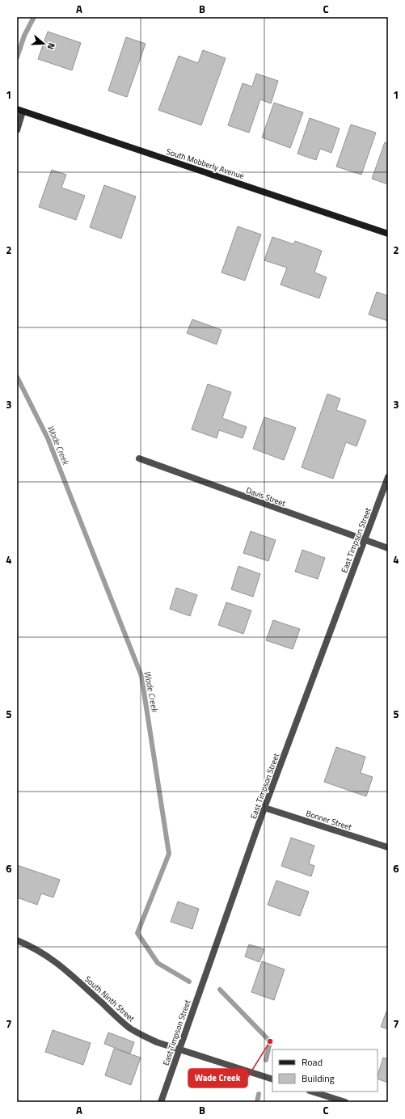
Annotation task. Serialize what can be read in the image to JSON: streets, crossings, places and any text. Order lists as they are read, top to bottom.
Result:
{
  "streets": {
    "main road": ["South Mobberly Avenue"],
    "street": [
      "Davis Street",
      "East Timpson Street",
      "Bonner Street",
      "South Ninth Street"
    ]
  },
  "crossings": [
    ["Davis Street", "East Timpson Street"],
    ["East Timpson Street", "Bonner Street"],
    ["East Timpson Street", "South Ninth Street"]
  ],
  "water": ["Wade Creek"],
  "places": ["Wade Creek"],
  "legend": ["Road", "Building"],
  "north": "right",
  "grid": {
    "columns": ["A", "B", "C"],
    "rows": [
      "1",
      "2",
      "3",
      "4",
      "5",
      "6",
      "7"
    ]
  }
}
